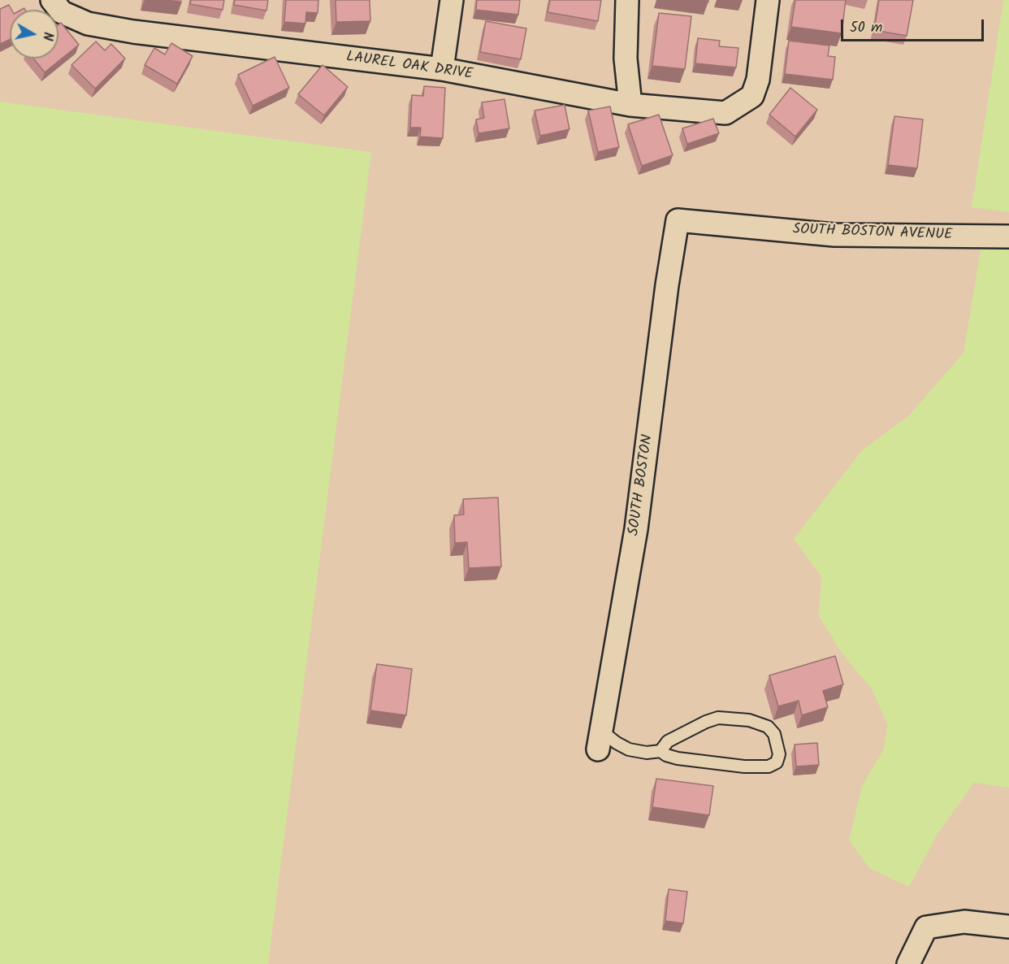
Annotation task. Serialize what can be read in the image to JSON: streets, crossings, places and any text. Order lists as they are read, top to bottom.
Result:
{
  "streets": {
    "street": ["LAUREL OAK DRIVE", "SOUTH BOSTON AVENUE", "SOUTH BOSTON"]
  },
  "crossings": [
    ["SOUTH BOSTON AVENUE", "SOUTH BOSTON"]
  ],
  "scale_bar": "50 m",
  "north": "right"
}
